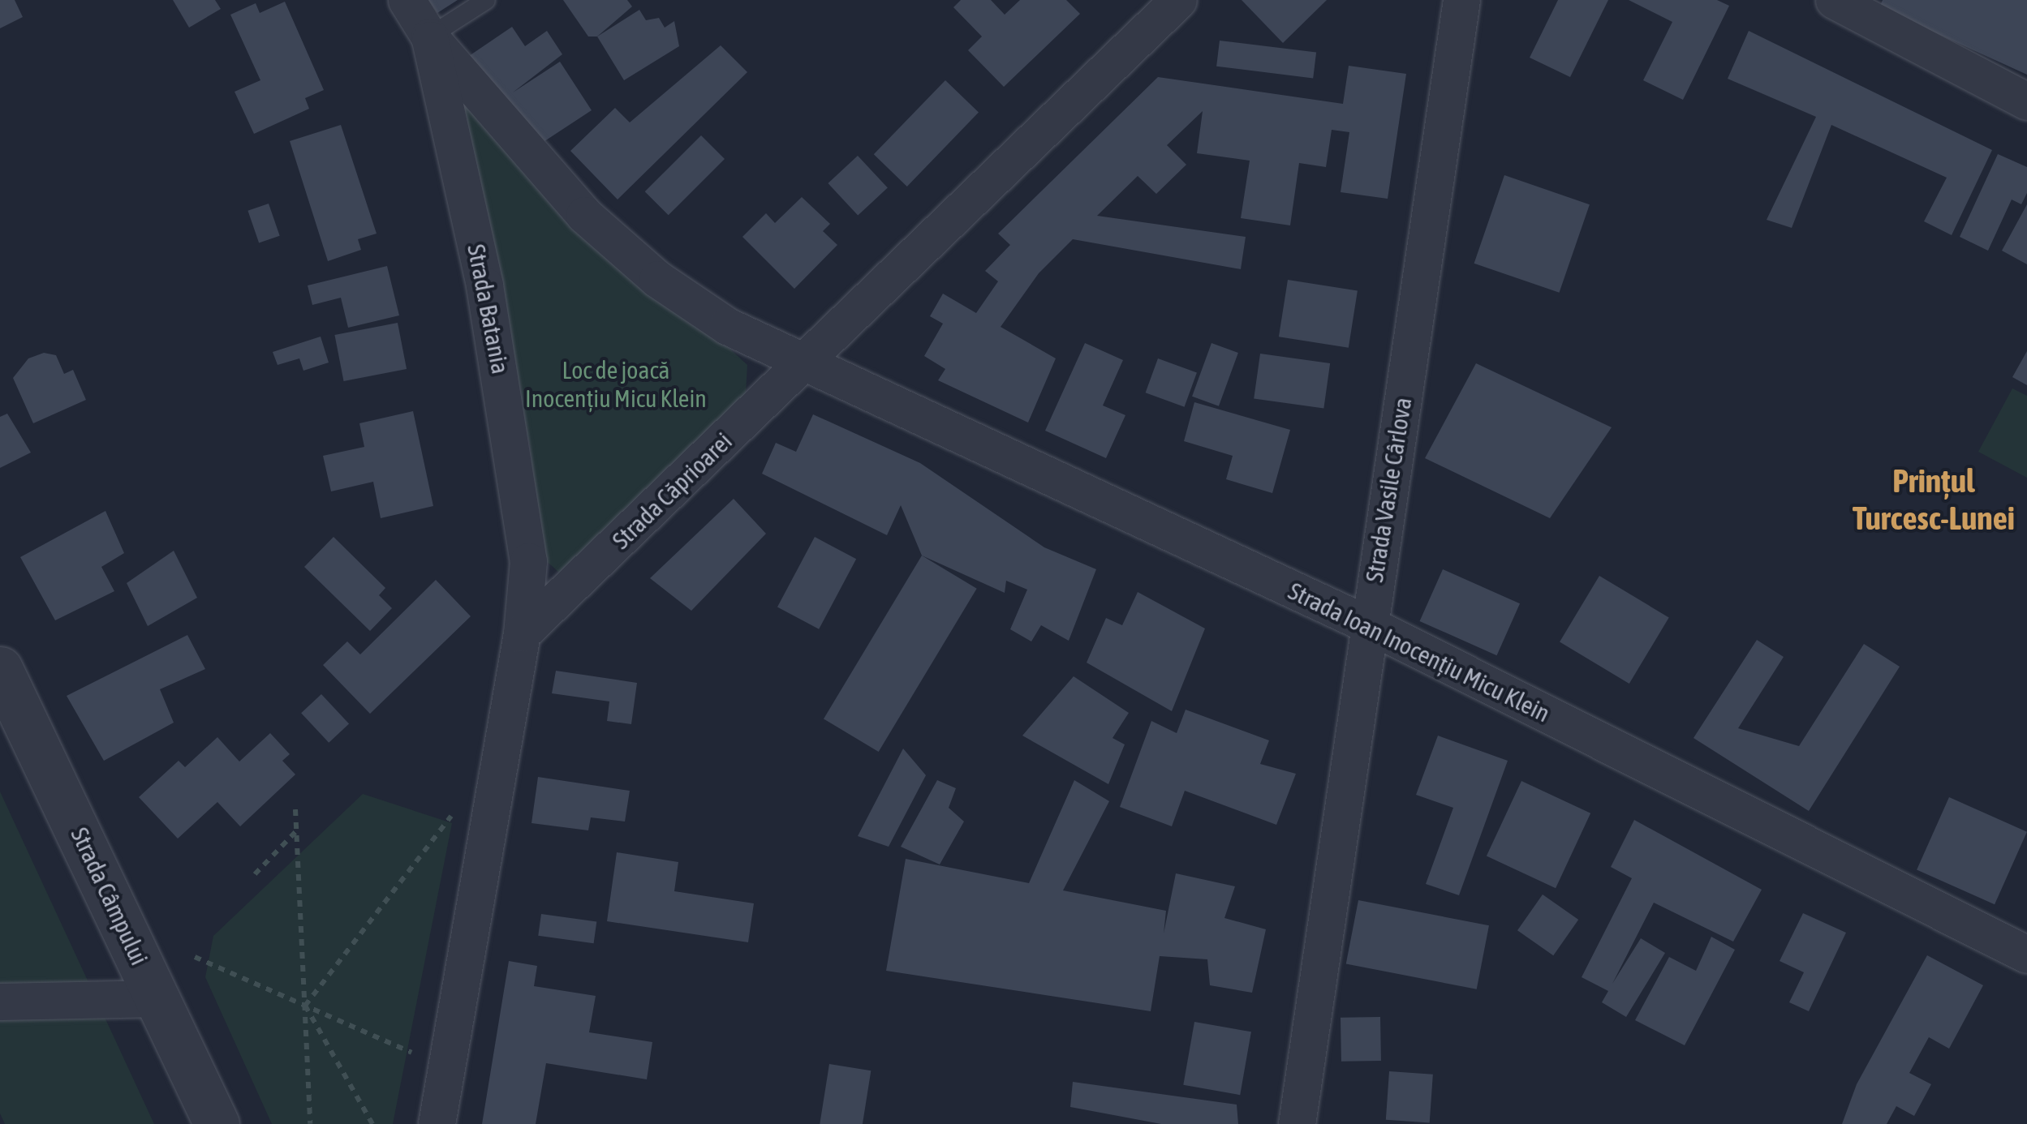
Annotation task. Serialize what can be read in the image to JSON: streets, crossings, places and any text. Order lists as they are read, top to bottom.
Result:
{
  "streets": {
    "street": [
      "Strada Batania",
      "Strada Vasile Cârlova",
      "Strada Căprioarei",
      "Strada Ioan Inocențiu Micu Klein",
      "Strada Câmpului"
    ]
  },
  "crossings": [
    ["Strada Batania", "Strada Căprioarei"],
    ["Strada Batania", "Strada Ioan Inocențiu Micu Klein"],
    ["Strada Vasile Cârlova", "Strada Ioan Inocențiu Micu Klein"],
    ["Strada Căprioarei", "Strada Ioan Inocențiu Micu Klein"]
  ],
  "districts": ["Prințul Turcesc-Lunei"],
  "parks": ["Loc de joacă Inocențiu Micu Klein"]
}
